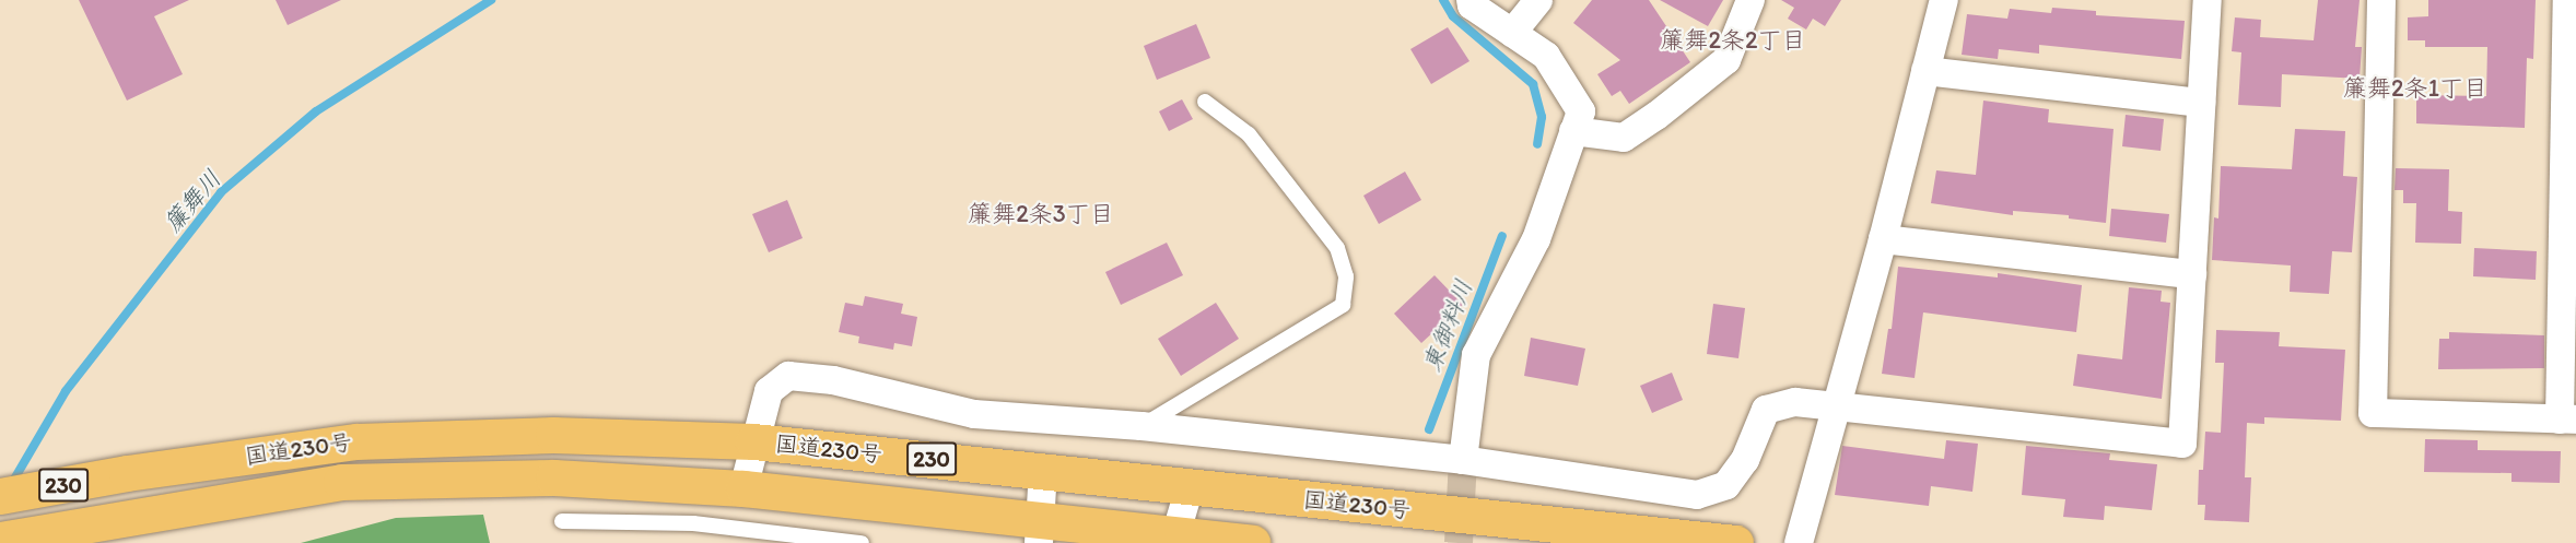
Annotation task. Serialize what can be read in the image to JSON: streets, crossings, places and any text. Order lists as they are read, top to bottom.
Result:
{
  "streets": {
    "highway": ["国道230号", "230"]
  },
  "districts": ["簾舞2条2丁目", "簾舞2条1丁目", "簾舞2条3丁目"],
  "water": ["簾舞川", "東御料川"]
}
